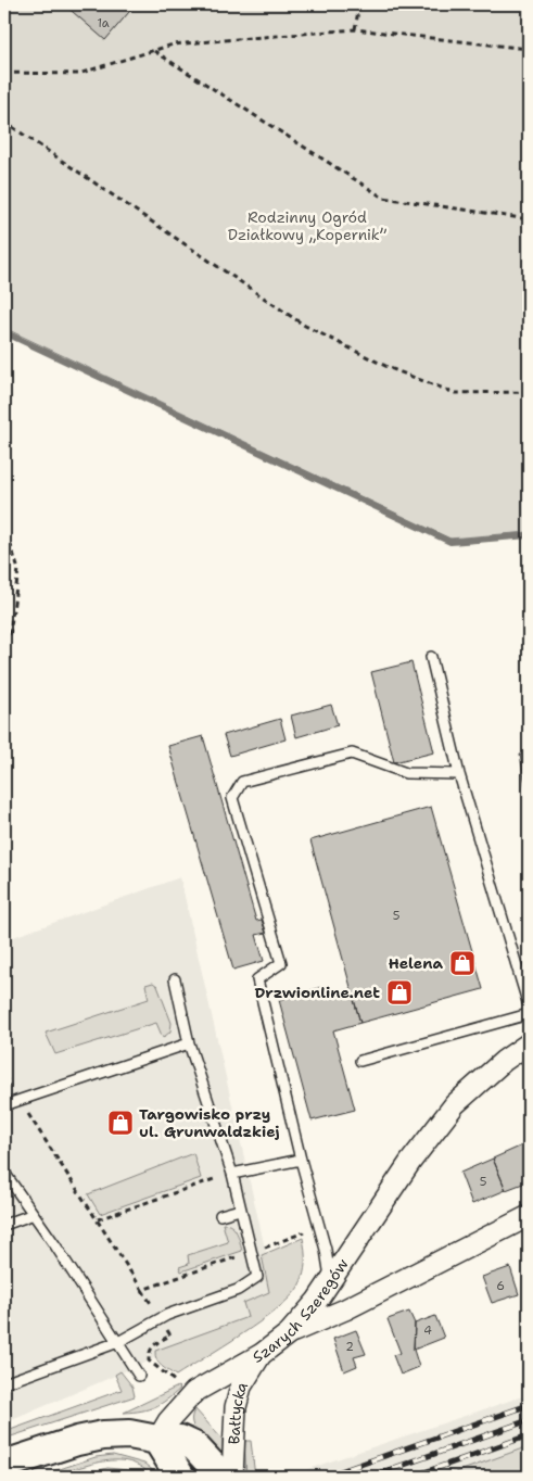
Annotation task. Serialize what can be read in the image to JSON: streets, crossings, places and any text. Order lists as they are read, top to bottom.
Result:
{
  "streets": {
    "street": ["Szarych Szeregów", "Bałtycka"]
  },
  "crossings": [
    ["Szarych Szeregów", "Bałtycka"]
  ],
  "parks": ["Rodzinny Ogród Działkowy „Kopernik”"],
  "places": {
    "shop": ["Helena", "Drzwionline.net", "Targowisko przy ul. Grunwaldzkiej"]
  },
  "house_numbers": [
    "1a",
    "5",
    "5",
    "6",
    "4",
    "2"
  ]
}
